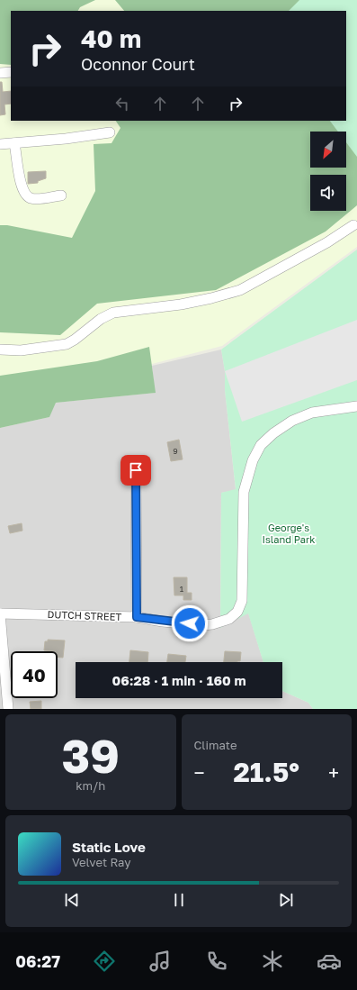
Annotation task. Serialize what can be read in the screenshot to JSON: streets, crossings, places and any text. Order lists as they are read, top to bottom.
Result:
{
  "streets": {
    "street": ["DUTCH STREET"]
  },
  "parks": ["George's Island Park"],
  "house_numbers": ["9", "1"],
  "north": "bottom left",
  "page": {
    "turn": ["40 m", "Oconnor Court"],
    "limit": "40",
    "trip": "06:28 · 1 min · 160 m",
    "tile": [
      ["39", "km/h"],
      "Climate"
    ],
    "heat": ["−", "21.5°", "+"],
    "song": ["Static Love", "Velvet Ray"],
    "tabs": "06:27"
  }
}
